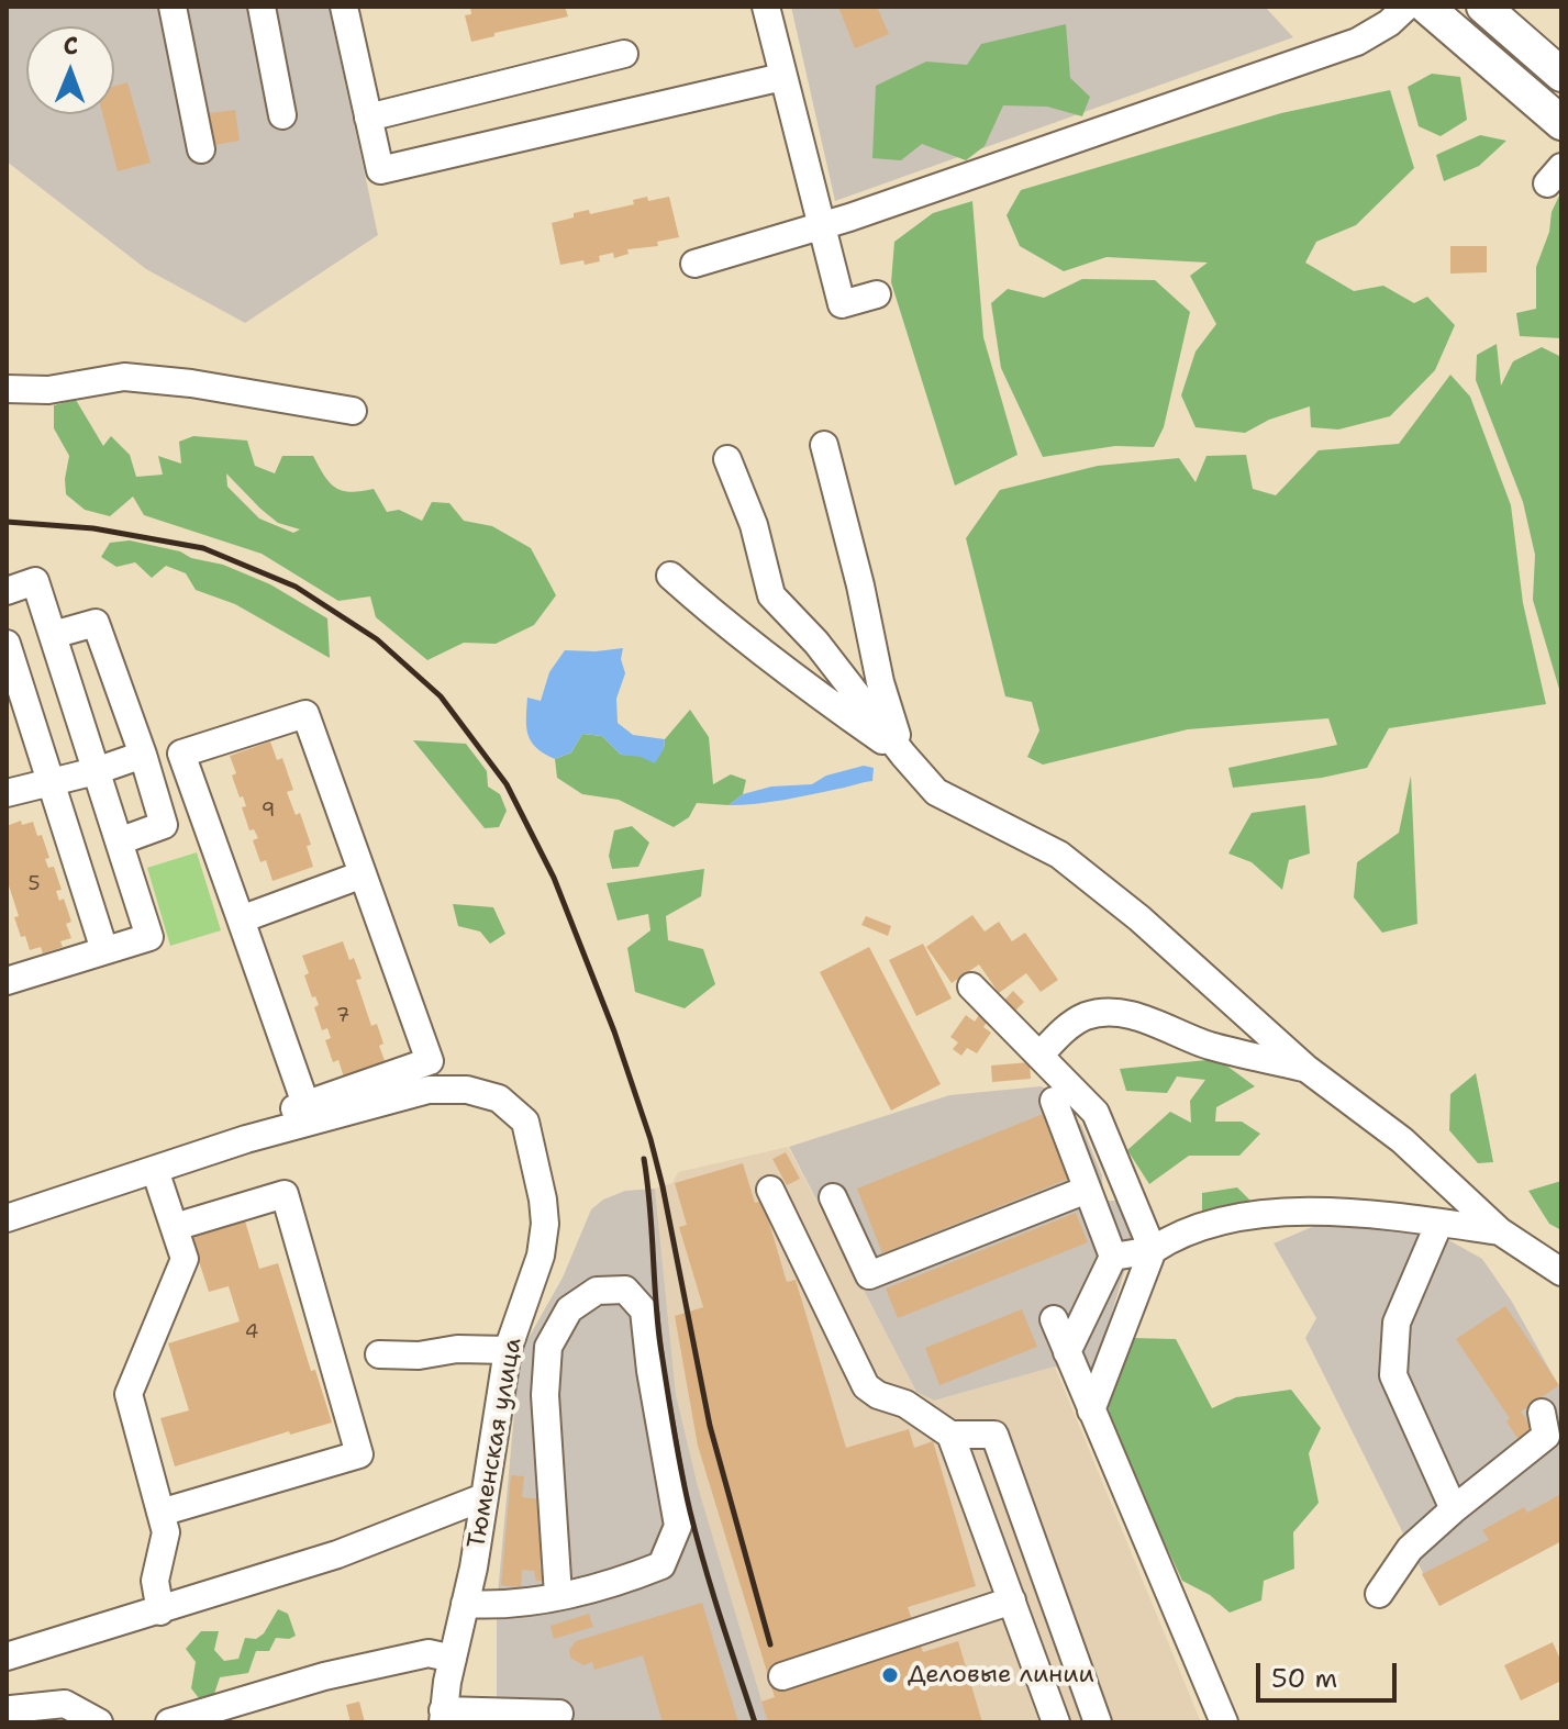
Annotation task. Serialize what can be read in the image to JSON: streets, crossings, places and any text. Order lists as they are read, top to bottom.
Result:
{
  "streets": {
    "street": ["Тюменская улица"]
  },
  "places": ["Деловые линии"],
  "house_numbers": [
    "9",
    "5",
    "7",
    "4"
  ],
  "scale_bar": "50 m",
  "north": "top"
}
